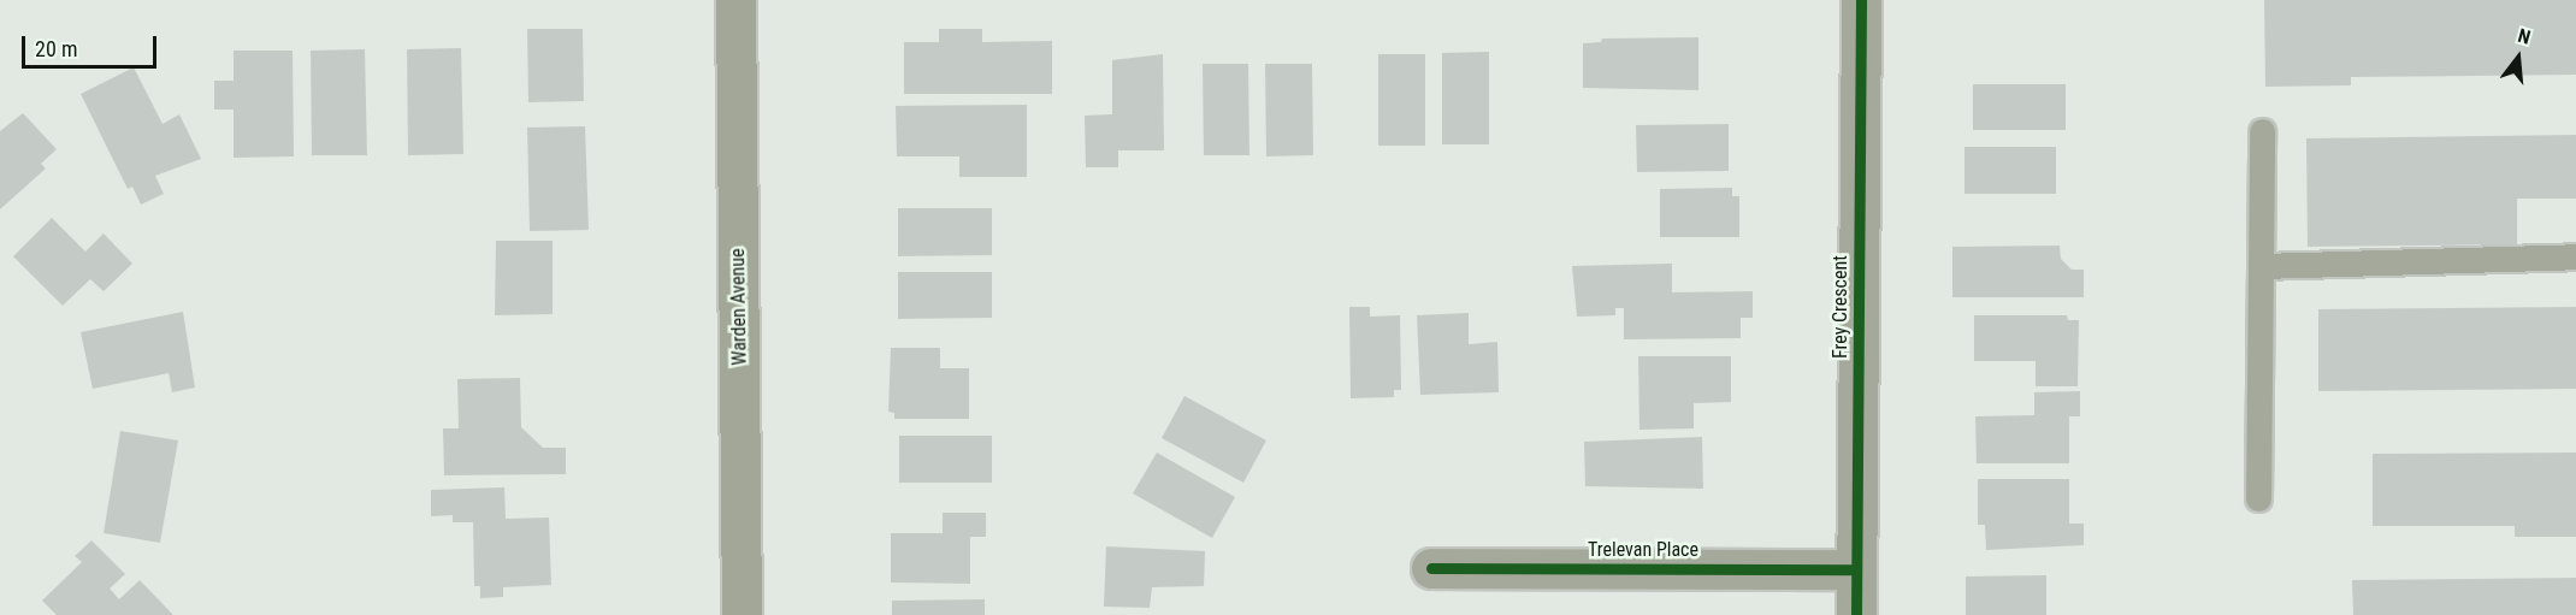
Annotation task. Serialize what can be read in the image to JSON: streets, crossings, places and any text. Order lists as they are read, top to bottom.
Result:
{
  "streets": {
    "main road": ["Warden Avenue"],
    "street": ["Frey Crescent", "Trelevan Place"]
  },
  "crossings": [
    ["Frey Crescent", "Trelevan Place"]
  ],
  "scale_bar": "20 m",
  "north": "top"
}
